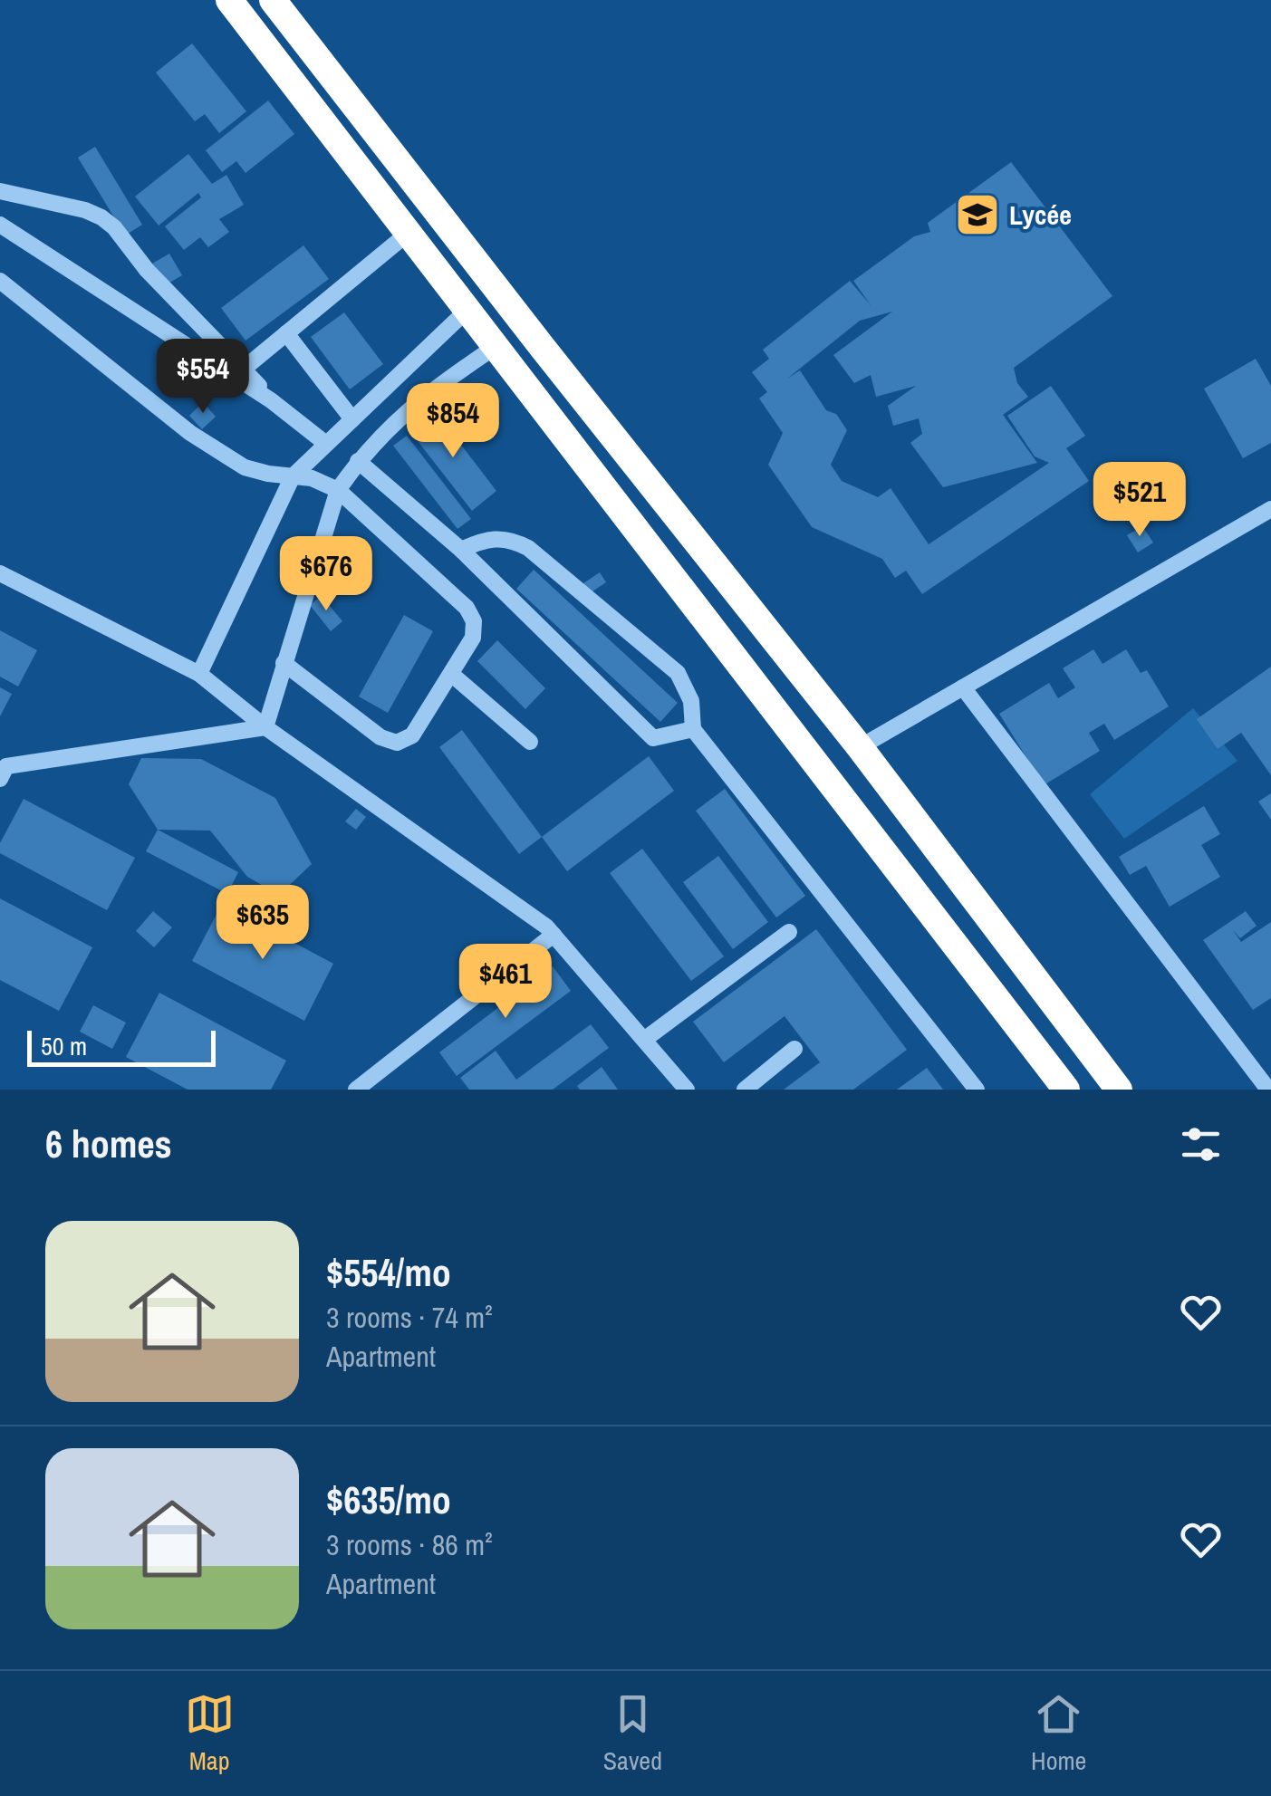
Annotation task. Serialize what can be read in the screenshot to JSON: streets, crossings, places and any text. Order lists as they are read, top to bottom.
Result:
{
  "places": {
    "school or university": ["Lycée"]
  },
  "scale_bar": "50 m",
  "page": {
    "price": [
      "$554",
      "$854",
      "$521",
      "$676",
      "$635",
      "$461"
    ],
    "scale": "50 m",
    "heading": "6 homes",
    "list": [
      {
        "name": "$554/mo",
        "note": "3 rooms · 74 m² · Apartment"
      },
      {
        "name": "$635/mo",
        "note": "3 rooms · 86 m² · Apartment"
      }
    ],
    "tabs": ["Map", "Saved", "Home"]
  }
}
